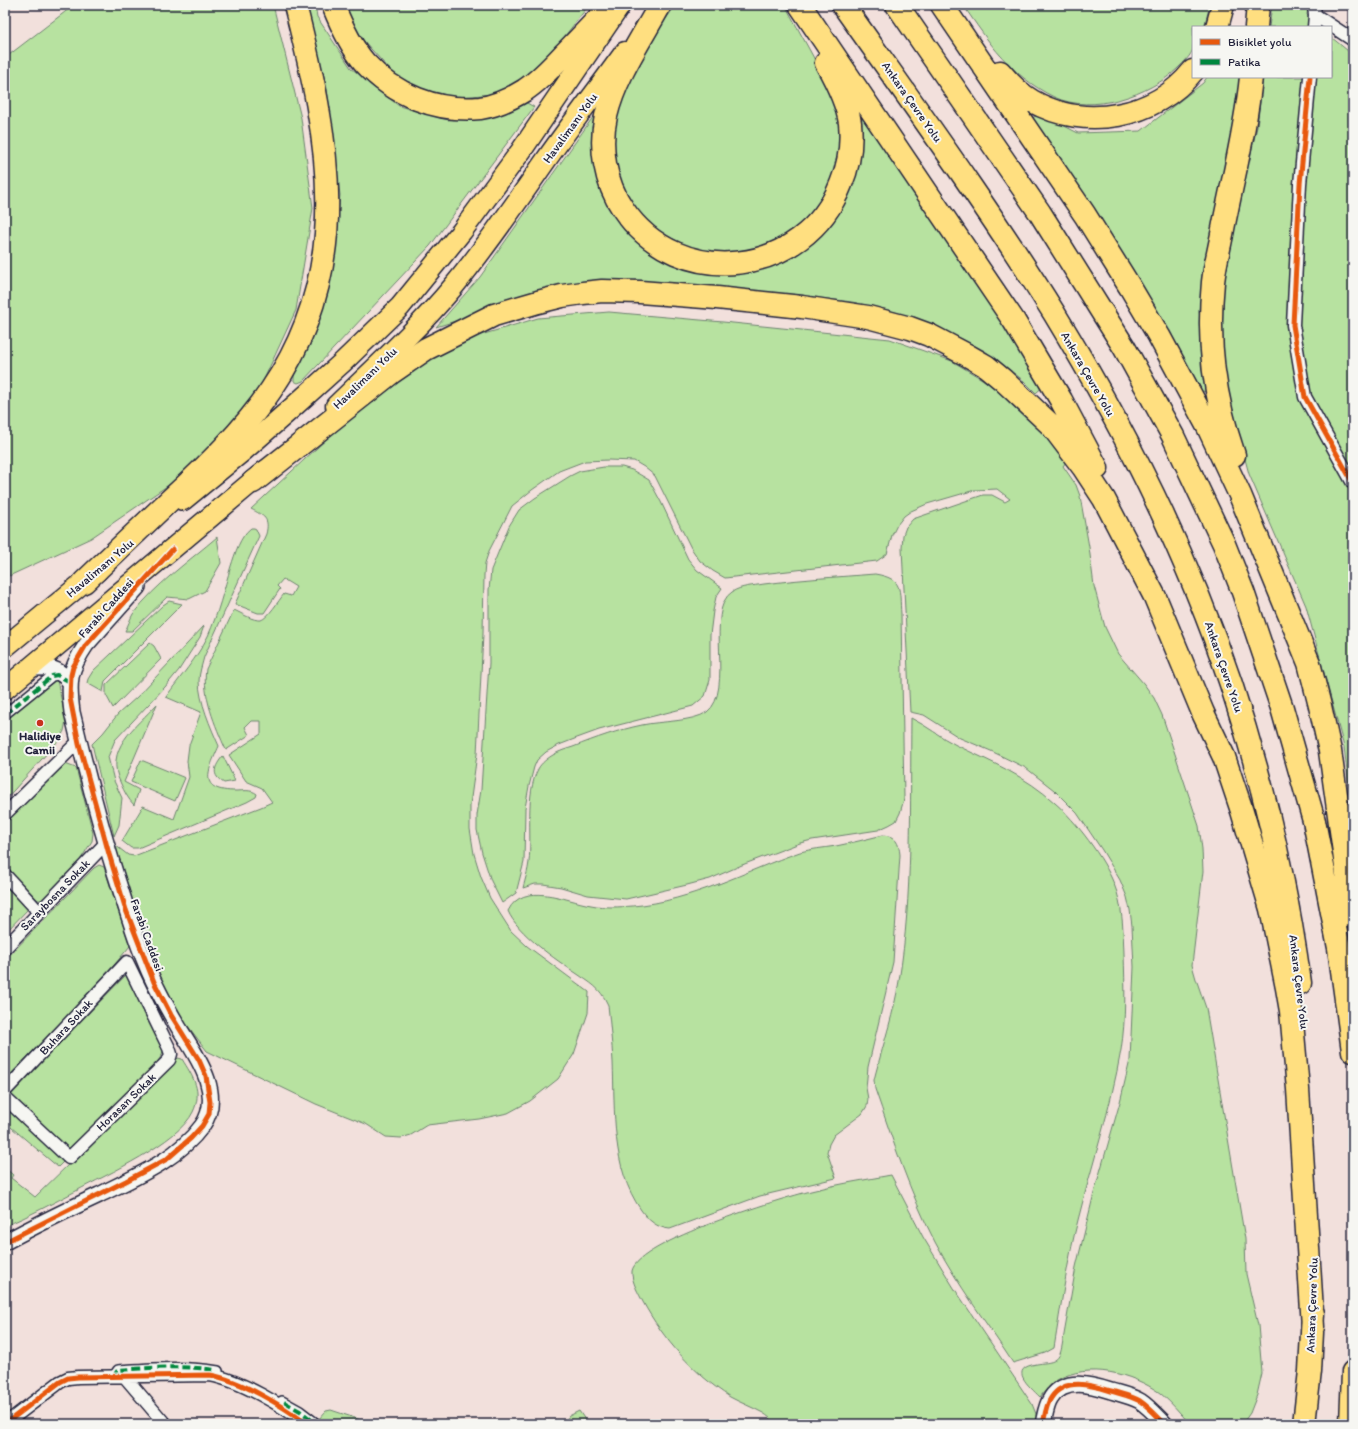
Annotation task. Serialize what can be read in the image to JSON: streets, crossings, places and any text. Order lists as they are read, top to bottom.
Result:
{
  "streets": {
    "highway": ["Ankara Çevre Yolu", "Havalimanı Yolu"],
    "street": [
      "Farabi Caddesi",
      "Saraybosna Sokak",
      "Buhara Sokak",
      "Horasan Sokak"
    ]
  },
  "crossings": [
    ["Havalimanı Yolu", "Farabi Caddesi"],
    ["Farabi Caddesi", "Saraybosna Sokak"],
    ["Buhara Sokak", "Horasan Sokak"]
  ],
  "places": ["Halidiye Camii"],
  "legend": ["Bisiklet yolu", "Patika"]
}
